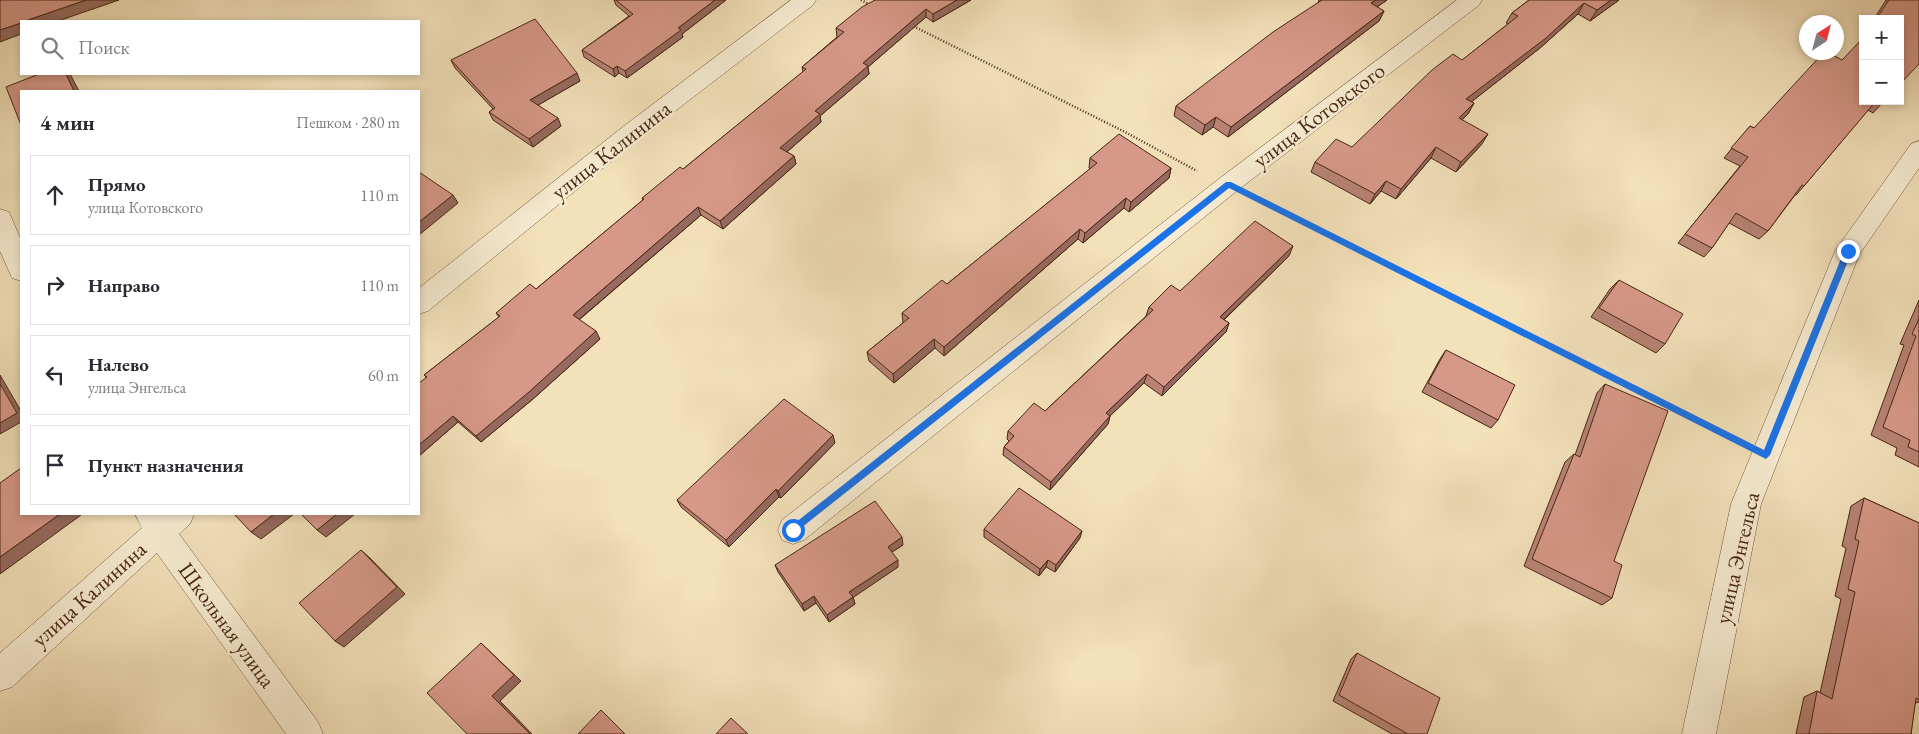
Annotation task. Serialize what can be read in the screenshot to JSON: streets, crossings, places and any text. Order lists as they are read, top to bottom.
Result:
{
  "streets": {
    "street": [
      "улица Котовского",
      "улица Калинина",
      "улица Энгельса",
      "Школьная улица"
    ]
  },
  "crossings": [
    ["улица Калинина", "Школьная улица"]
  ],
  "north": "top right",
  "page": {
    "map_buttons": ["+", "−"],
    "search": "Поиск",
    "heading": ["4 мин", "Пешком · 280 m"],
    "list": [
      ["Прямо", "улица Котовского", "110 m"],
      ["Направо", "110 m"],
      ["Налево", "улица Энгельса", "60 m"],
      "Пункт назначения"
    ]
  }
}
